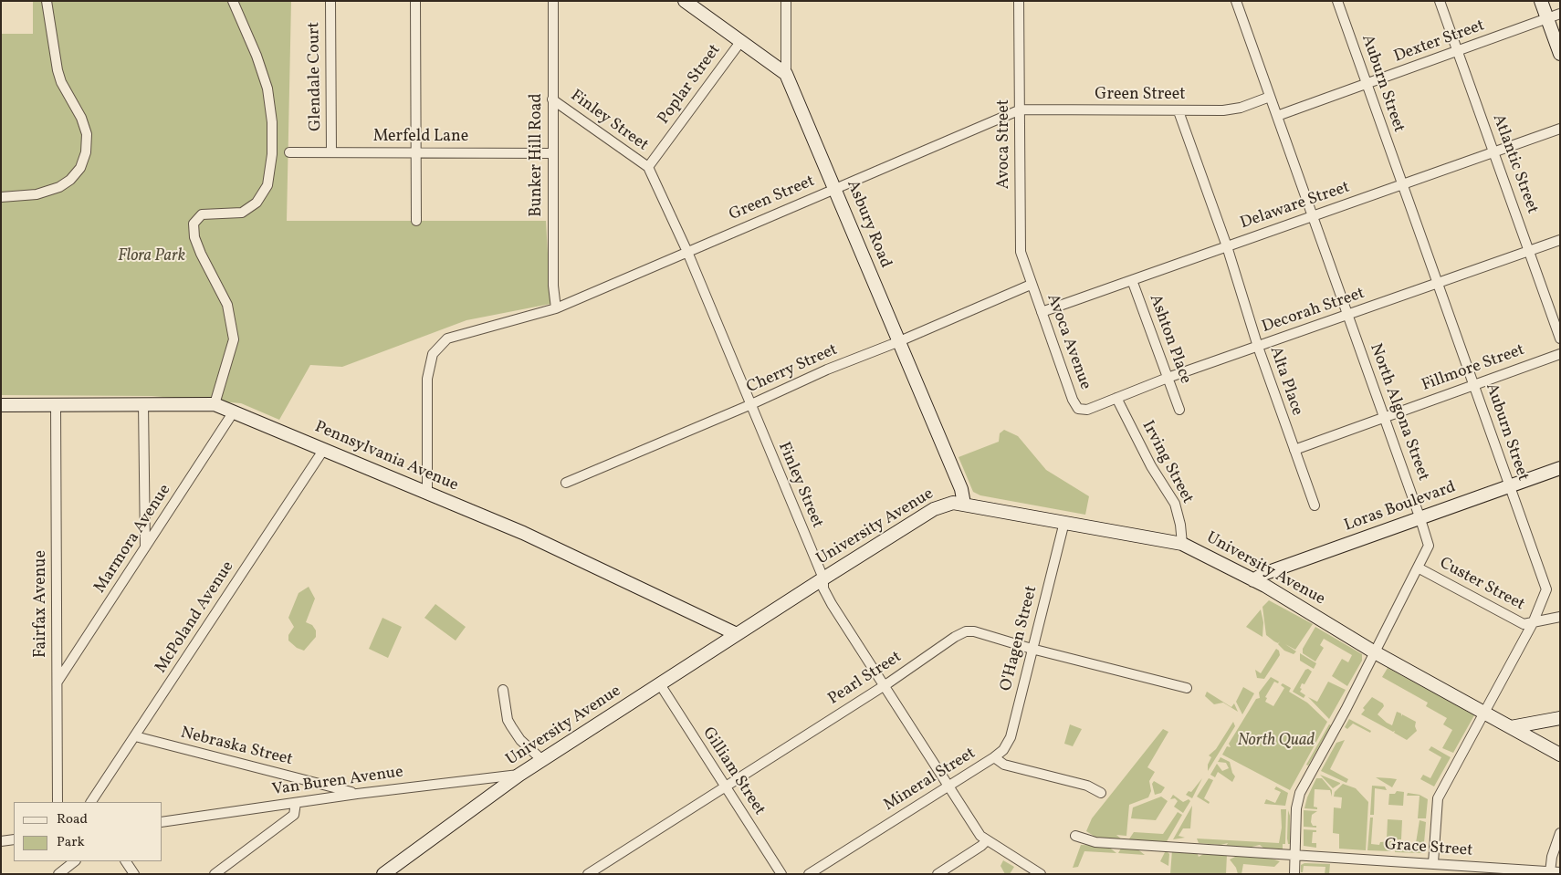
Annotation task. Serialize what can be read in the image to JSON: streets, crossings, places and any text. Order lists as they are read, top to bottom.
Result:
{
  "streets": {
    "main road": [
      "Asbury Road",
      "Pennsylvania Avenue",
      "Loras Boulevard",
      "University Avenue"
    ],
    "street": [
      "Dexter Street",
      "Glendale Court",
      "Auburn Street",
      "Poplar Street",
      "Green Street",
      "Finley Street",
      "Merfeld Lane",
      "Avoca Street",
      "Bunker Hill Road",
      "Atlantic Street",
      "Delaware Street",
      "Decorah Street",
      "Ashton Place",
      "Avoca Avenue",
      "Fillmore Street",
      "Cherry Street",
      "Alta Place",
      "North Algona Street",
      "Irving Street",
      "Marmora Avenue",
      "Custer Street",
      "Fairfax Avenue",
      "McPoland Avenue",
      "O'Hagen Street",
      "Pearl Street",
      "Nebraska Street",
      "Gilliam Street",
      "Mineral Street",
      "Van Buren Avenue",
      "Grace Street"
    ]
  },
  "crossings": [
    ["Dexter Street", "Auburn Street"],
    ["Dexter Street", "Atlantic Street"],
    ["Dexter Street", "North Algona Street"],
    ["Glendale Court", "Merfeld Lane"],
    ["Auburn Street", "Delaware Street"],
    ["Auburn Street", "Decorah Street"],
    ["Auburn Street", "Fillmore Street"],
    ["Auburn Street", "Loras Boulevard"],
    ["Auburn Street", "University Avenue"],
    ["Auburn Street", "Custer Street"],
    ["Auburn Street", "Grace Street"],
    ["Poplar Street", "Finley Street"],
    ["Green Street", "Finley Street"],
    ["Green Street", "Avoca Street"],
    ["Green Street", "Bunker Hill Road"],
    ["Green Street", "Asbury Road"],
    ["Green Street", "Alta Place"],
    ["Green Street", "North Algona Street"],
    ["Green Street", "Pennsylvania Avenue"],
    ["Finley Street", "Bunker Hill Road"],
    ["Finley Street", "Cherry Street"],
    ["Finley Street", "University Avenue"],
    ["Finley Street", "Pearl Street"],
    ["Finley Street", "Mineral Street"],
    ["Merfeld Lane", "Bunker Hill Road"],
    ["Avoca Street", "Avoca Avenue"],
    ["Avoca Street", "Cherry Street"],
    ["Atlantic Street", "Delaware Street"],
    ["Atlantic Street", "Decorah Street"],
    ["Delaware Street", "Ashton Place"],
    ["Delaware Street", "Avoca Avenue"],
    ["Delaware Street", "Alta Place"],
    ["Delaware Street", "North Algona Street"],
    ["Asbury Road", "Cherry Street"],
    ["Asbury Road", "University Avenue"],
    ["Decorah Street", "Ashton Place"],
    ["Decorah Street", "Avoca Avenue"],
    ["Decorah Street", "Alta Place"],
    ["Decorah Street", "North Algona Street"],
    ["Decorah Street", "Irving Street"],
    ["Avoca Avenue", "Cherry Street"],
    ["Fillmore Street", "Alta Place"],
    ["Fillmore Street", "North Algona Street"],
    ["North Algona Street", "Loras Boulevard"],
    ["North Algona Street", "University Avenue"],
    ["North Algona Street", "Custer Street"],
    ["North Algona Street", "Grace Street"],
    ["Pennsylvania Avenue", "University Avenue"],
    ["Pennsylvania Avenue", "Marmora Avenue"],
    ["Pennsylvania Avenue", "Fairfax Avenue"],
    ["Pennsylvania Avenue", "McPoland Avenue"],
    ["Irving Street", "University Avenue"],
    ["Loras Boulevard", "University Avenue"],
    ["University Avenue", "O'Hagen Street"],
    ["University Avenue", "Gilliam Street"],
    ["University Avenue", "Van Buren Avenue"],
    ["Marmora Avenue", "Fairfax Avenue"],
    ["McPoland Avenue", "Nebraska Street"],
    ["O'Hagen Street", "Pearl Street"],
    ["O'Hagen Street", "Mineral Street"],
    ["Pearl Street", "Gilliam Street"],
    ["Nebraska Street", "Van Buren Avenue"]
  ],
  "parks": ["Flora Park", "North Quad"],
  "legend": ["Road", "Park"]
}
